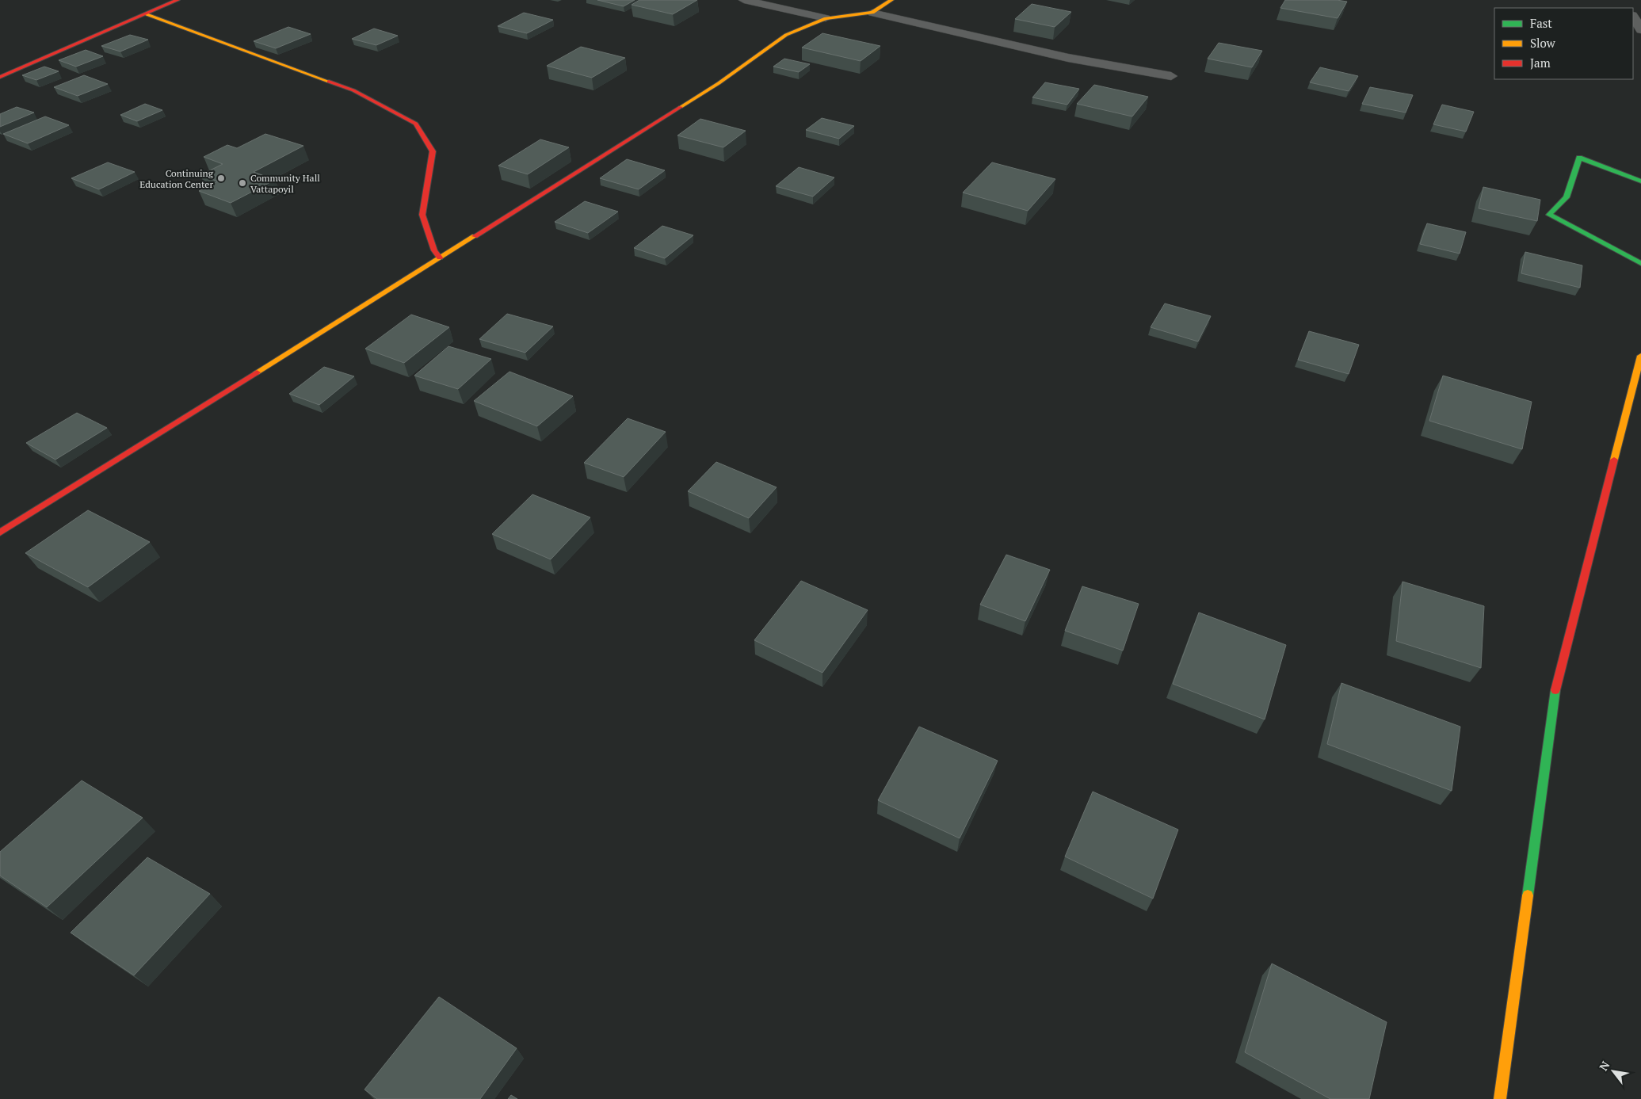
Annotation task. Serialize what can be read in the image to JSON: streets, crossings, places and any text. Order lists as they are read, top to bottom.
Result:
{
  "places": ["Continuing Education Center", "Community Hall Vattapoyil"],
  "legend": ["Fast", "Slow", "Jam"],
  "north": "top left"
}
